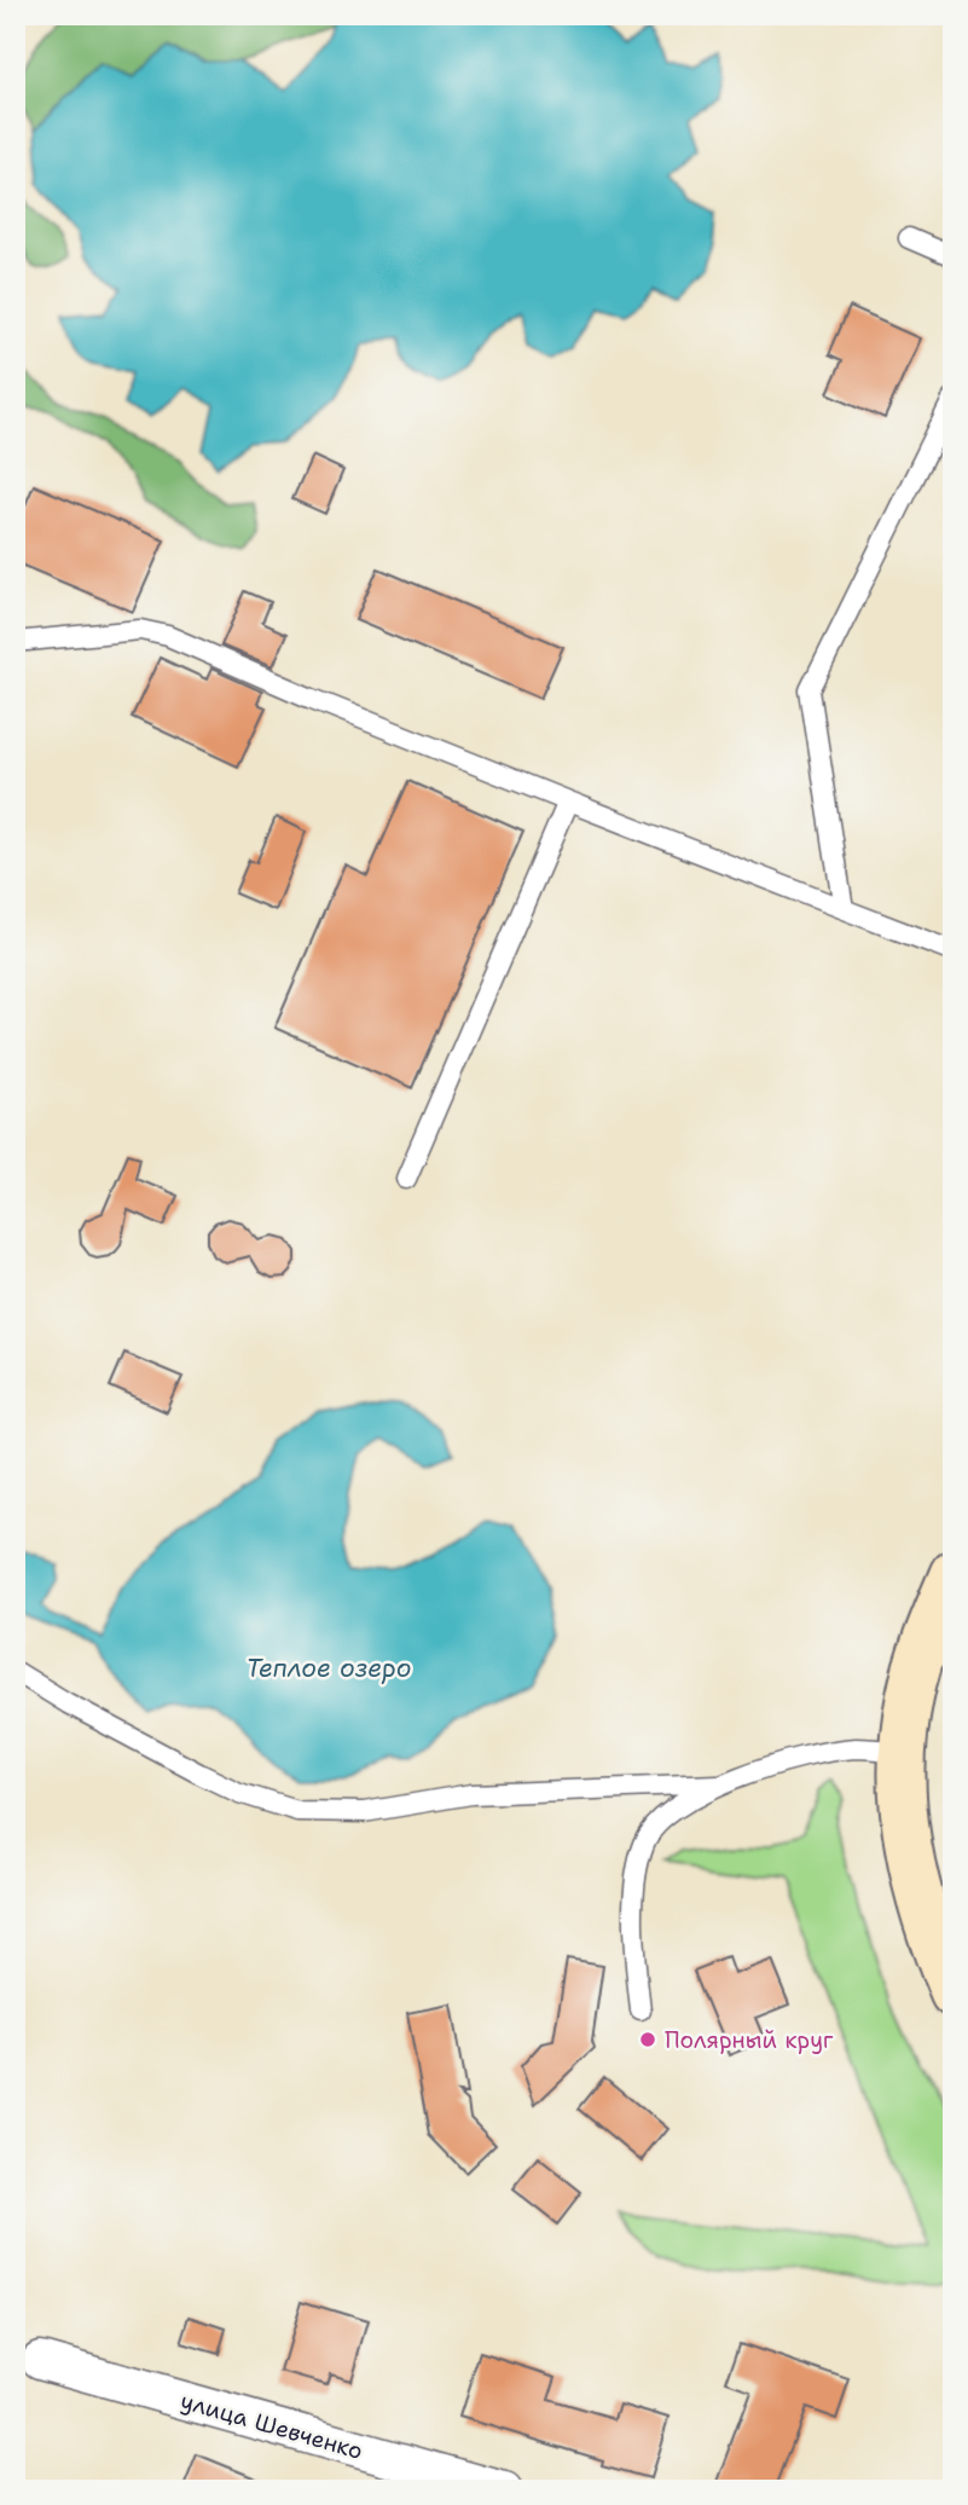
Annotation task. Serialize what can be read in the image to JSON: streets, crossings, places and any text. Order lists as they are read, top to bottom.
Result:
{
  "streets": {
    "street": ["улица Шевченко"]
  },
  "water": ["Теплое озеро"],
  "places": ["Полярный круг"]
}
